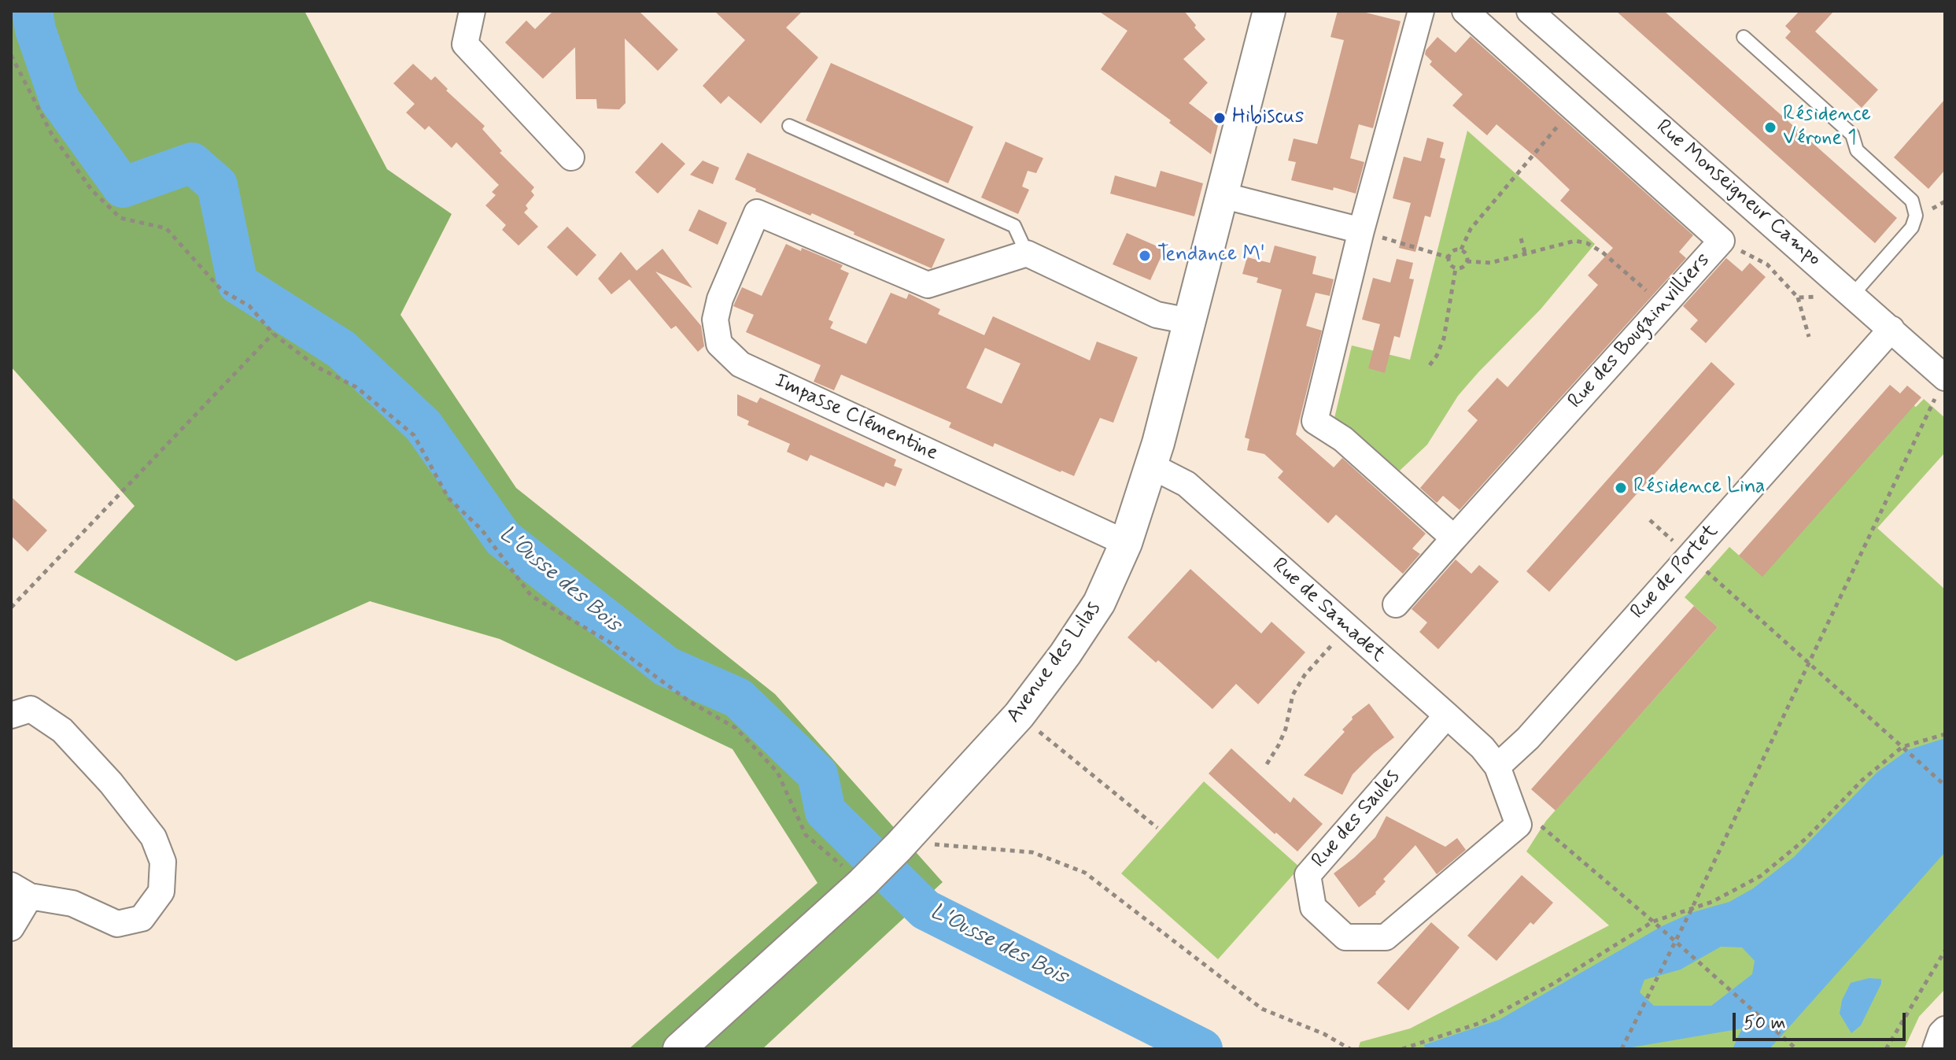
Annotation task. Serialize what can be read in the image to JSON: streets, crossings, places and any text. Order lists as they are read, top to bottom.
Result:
{
  "streets": {
    "street": [
      "Rue Monseigneur Campo",
      "Rue des Bougainvilliers",
      "Impasse Clémentine",
      "Rue de Portet",
      "Rue de Samadet",
      "Avenue des Lilas",
      "Rue des Saules"
    ]
  },
  "crossings": [
    ["Rue Monseigneur Campo", "Rue de Portet"],
    ["Impasse Clémentine", "Avenue des Lilas"],
    ["Rue de Portet", "Rue de Samadet"],
    ["Rue de Samadet", "Avenue des Lilas"],
    ["Rue de Samadet", "Rue des Saules"]
  ],
  "water": ["L'Ousse des Bois"],
  "places": [
    "Hibiscus",
    "Résidence Vérone 1",
    "Tendance M'",
    "Résidence Lina"
  ],
  "scale_bar": "50 m"
}
